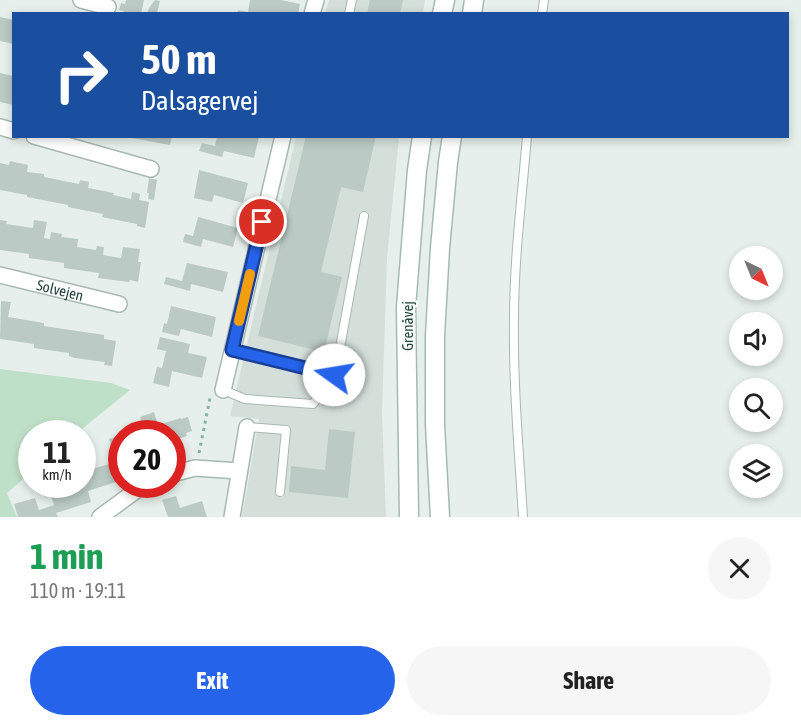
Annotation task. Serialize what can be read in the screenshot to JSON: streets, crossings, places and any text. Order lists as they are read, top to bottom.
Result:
{
  "streets": {
    "main road": ["Grenåvej"],
    "street": ["Solvejen"]
  },
  "north": "bottom right",
  "page": {
    "turn": ["50 m", "Dalsagervej"],
    "speed": "11 km/h",
    "limit": "20",
    "heading": ["1 min", "110 m · 19:11"],
    "buttons": ["Exit", "Share"]
  }
}
